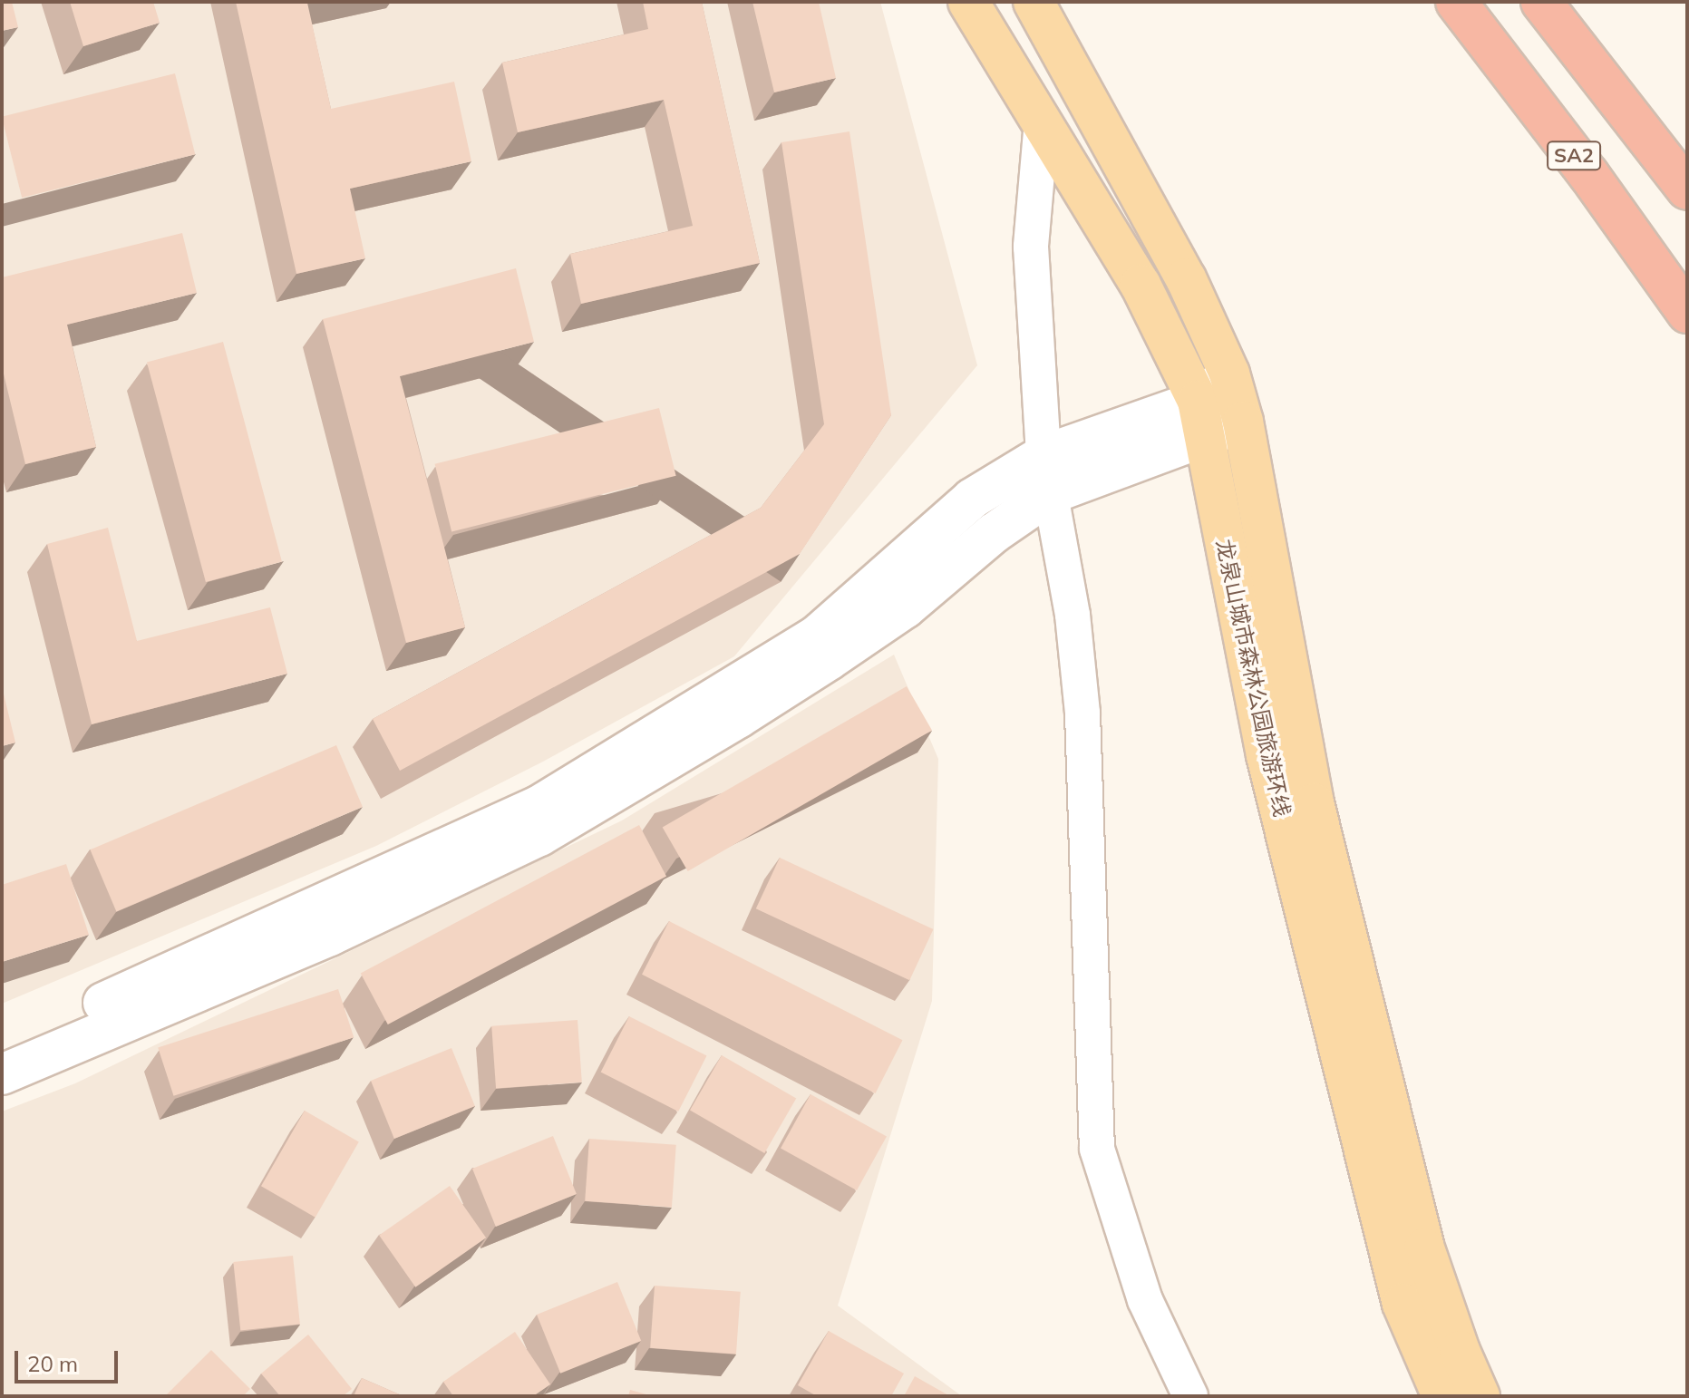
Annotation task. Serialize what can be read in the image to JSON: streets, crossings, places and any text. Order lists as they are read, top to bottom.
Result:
{
  "streets": {
    "highway": ["SA2"],
    "main road": ["龙泉山城市森林公园旅游环线"]
  },
  "scale_bar": "20 m"
}
